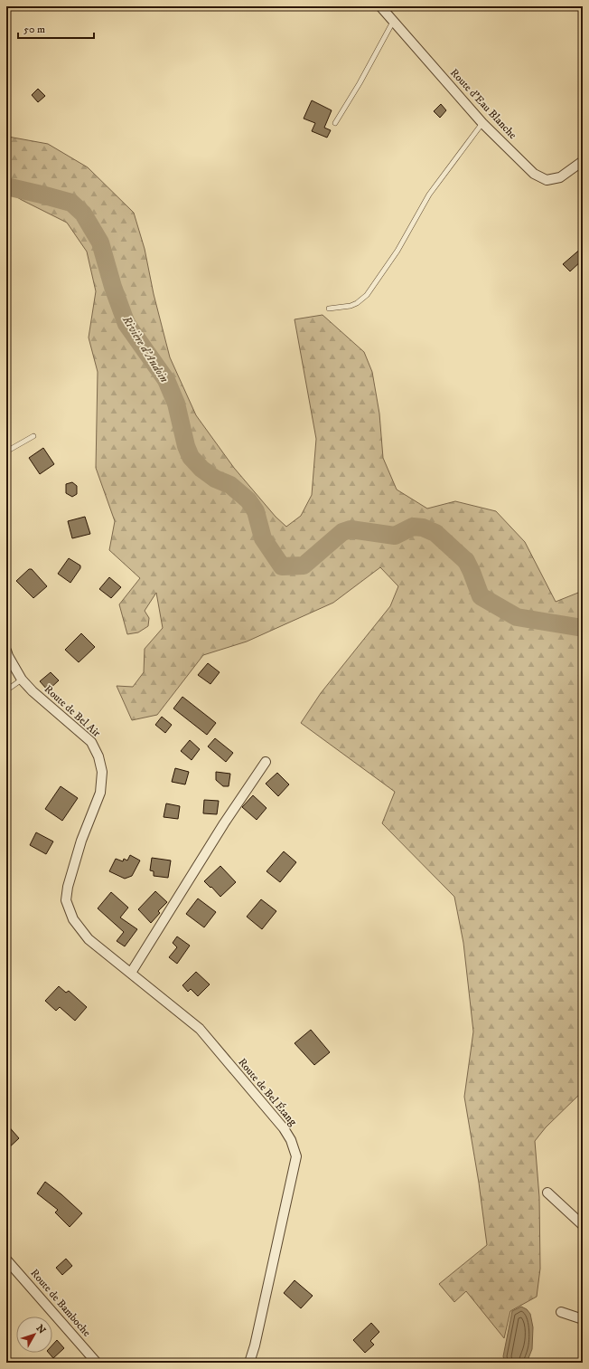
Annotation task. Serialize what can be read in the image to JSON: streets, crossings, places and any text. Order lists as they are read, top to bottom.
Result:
{
  "streets": {
    "street": [
      "Route d'Eau Blanche",
      "Route de Bel Air",
      "Route de Bel Étang",
      "Route de Bamboche"
    ]
  },
  "crossings": [
    ["Route de Bel Air", "Route de Bel Étang"]
  ],
  "water": ["Rivière d'Audoin"],
  "scale_bar": "50 m",
  "north": "top right"
}
